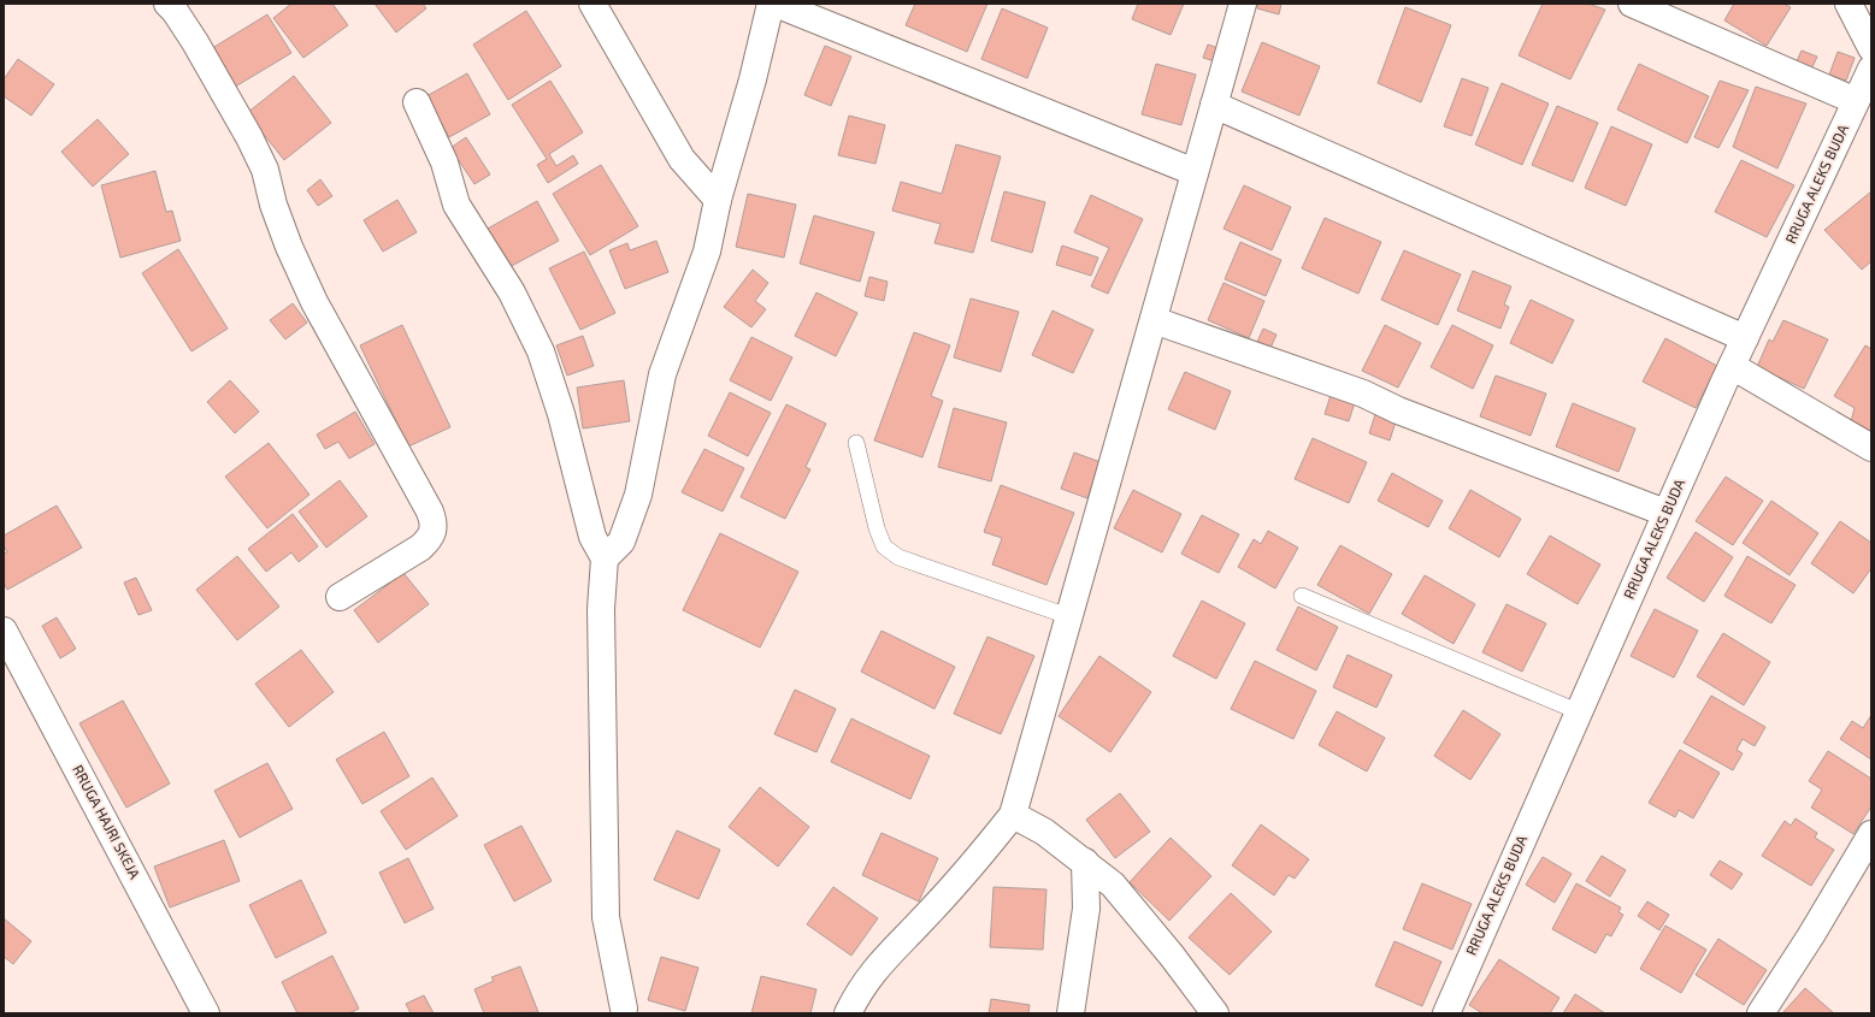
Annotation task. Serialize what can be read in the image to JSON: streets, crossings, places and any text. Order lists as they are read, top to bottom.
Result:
{
  "streets": {
    "street": ["RRUGA ALEKS BUDA", "RRUGA HAJRI SKEJA"]
  }
}
